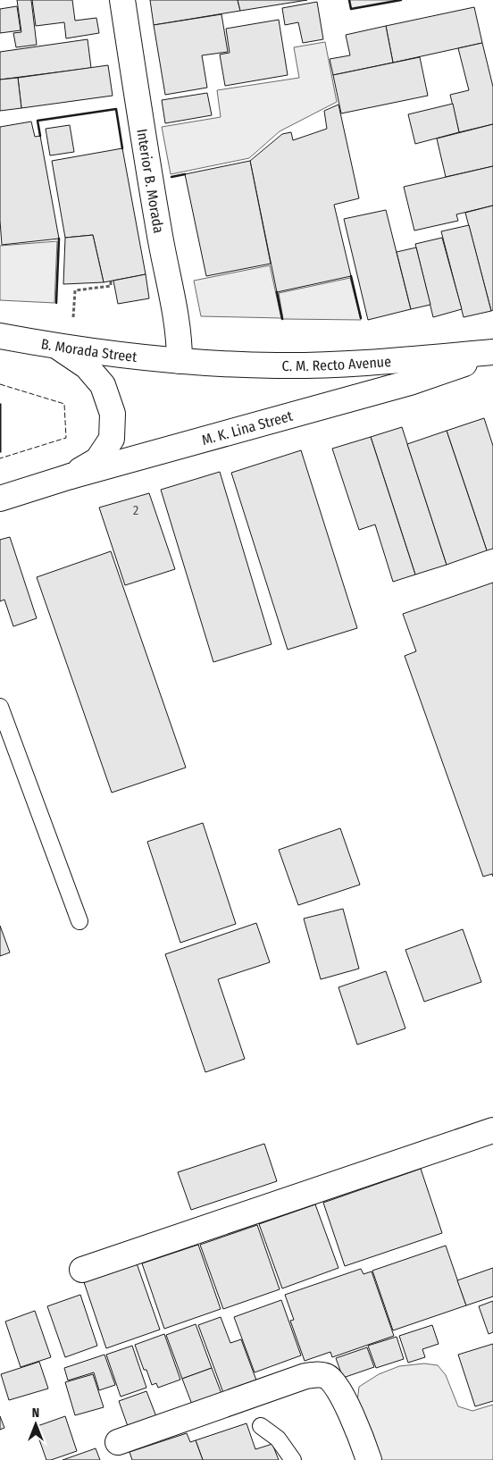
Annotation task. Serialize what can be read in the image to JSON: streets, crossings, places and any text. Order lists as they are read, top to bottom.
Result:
{
  "streets": {
    "main road": [
      "Interior B. Morada",
      "B. Morada Street",
      "C. M. Recto Avenue",
      "M. K. Lina Street"
    ]
  },
  "crossings": [
    ["Interior B. Morada", "B. Morada Street"],
    ["Interior B. Morada", "C. M. Recto Avenue"],
    ["B. Morada Street", "C. M. Recto Avenue"],
    ["C. M. Recto Avenue", "M. K. Lina Street"]
  ],
  "house_numbers": ["2"],
  "north": "top"
}
